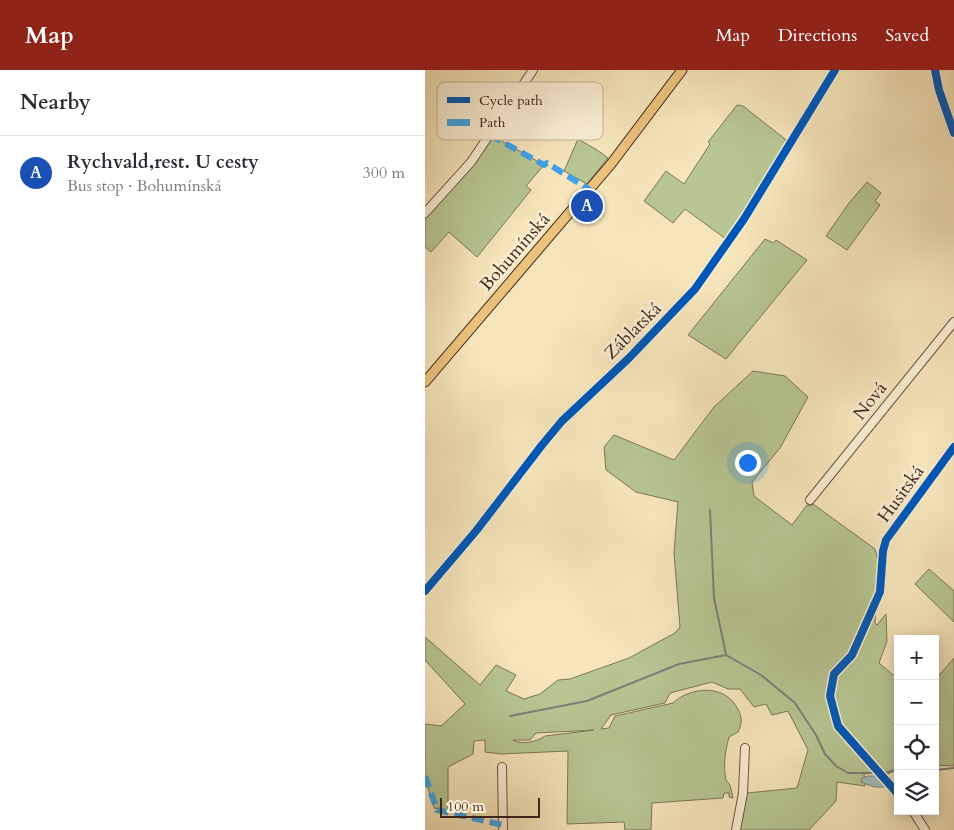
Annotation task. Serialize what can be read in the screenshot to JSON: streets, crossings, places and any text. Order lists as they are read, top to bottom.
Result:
{
  "streets": {
    "main road": ["Bohumínská"],
    "street": ["Záblatská", "Nová", "Husitská"]
  },
  "legend": ["Cycle path", "Path"],
  "scale_bar": "100 m",
  "page": {
    "header": "Map",
    "nav": ["Map", "Directions", "Saved"],
    "heading": "Nearby",
    "list": [
      {
        "mark": "A",
        "name": "Rychvald,rest. U cesty",
        "note": "Bus stop · Bohumínská",
        "value": "300 m"
      }
    ],
    "pins": "A",
    "map_buttons": ["+", "−"],
    "scale": "100 m"
  }
}
